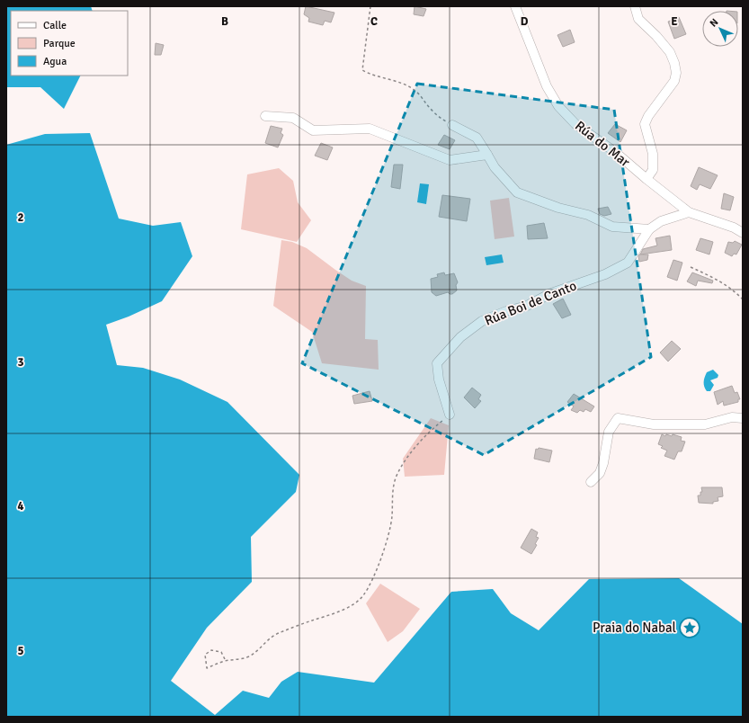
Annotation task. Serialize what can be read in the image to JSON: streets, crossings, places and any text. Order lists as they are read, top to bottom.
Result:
{
  "streets": {
    "street": ["Rúa do Mar", "Rúa Boi de Canto"]
  },
  "places": {
    "place": ["Praia do Nabal"]
  },
  "legend": ["Calle", "Parque", "Agua"],
  "north": "top left",
  "grid": {
    "columns": [
      "B",
      "C",
      "D",
      "E"
    ],
    "rows": [
      "2",
      "3",
      "4",
      "5"
    ]
  }
}
